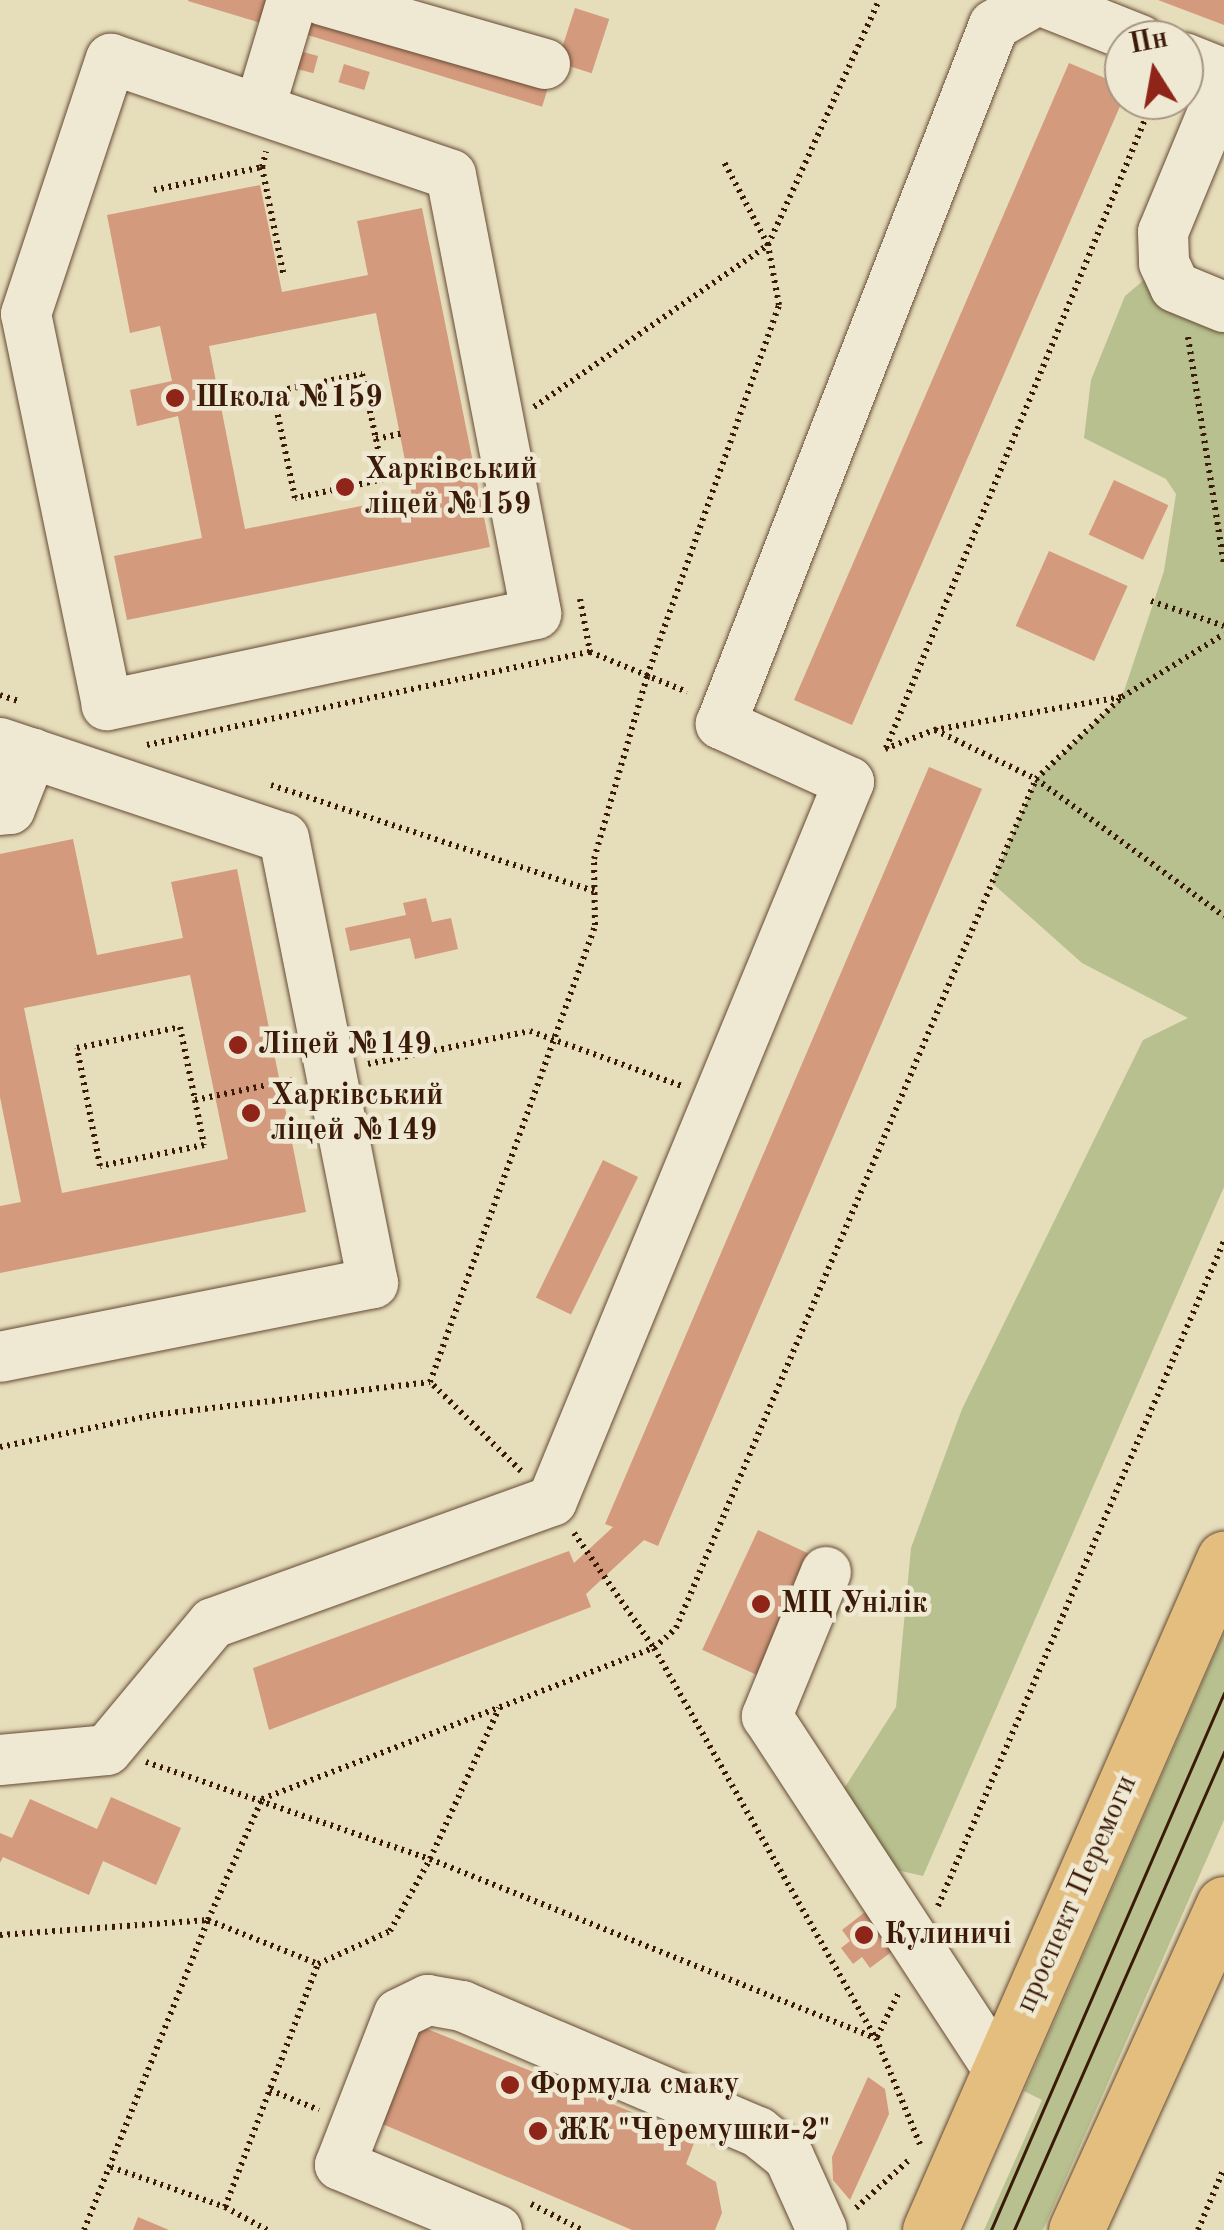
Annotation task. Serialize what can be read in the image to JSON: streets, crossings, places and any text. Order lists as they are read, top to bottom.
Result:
{
  "streets": {
    "main road": ["проспект Перемоги"]
  },
  "places": [
    "Школа №159",
    "Харківський ліцей №159",
    "Ліцей №149",
    "Харківський ліцей №149",
    "МЦ Унілік",
    "Кулиничі",
    "Формула смаку",
    "ЖК \"Черемушки-2\""
  ],
  "north": "top"
}
